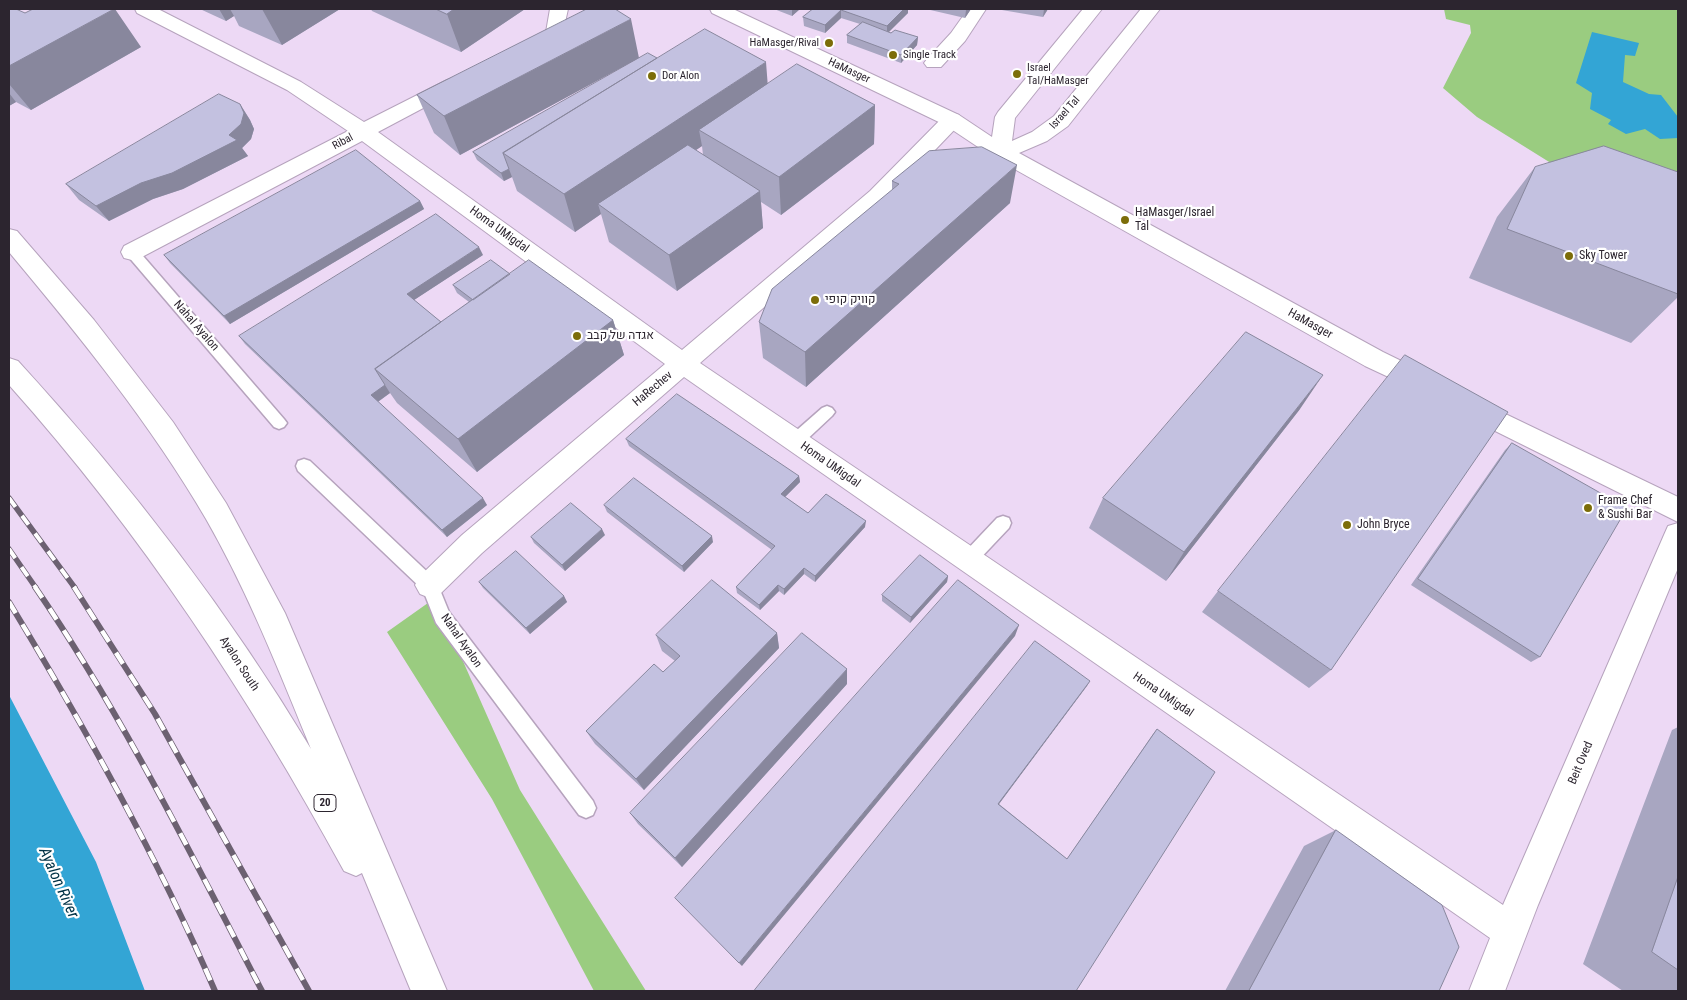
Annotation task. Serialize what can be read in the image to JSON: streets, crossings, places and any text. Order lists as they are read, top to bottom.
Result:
{
  "streets": {
    "main road": [
      "HaMasger",
      "Israel Tal",
      "Ribal",
      "Homa UMigdal",
      "HaRechev",
      "Ayalon South",
      "Beit Oved",
      "20"
    ],
    "lane": ["Nahal Ayalon"]
  },
  "crossings": [
    ["HaMasger", "Israel Tal"],
    ["HaMasger", "HaRechev"],
    ["Ribal", "Homa UMigdal"],
    ["Ribal", "Nahal Ayalon"],
    ["Homa UMigdal", "HaRechev"],
    ["Homa UMigdal", "Beit Oved"],
    ["Nahal Ayalon", "HaRechev"]
  ],
  "water": ["Ayalon River"],
  "places": [
    "HaMasger/Rival",
    "Single Track",
    "Israel Tal/HaMasger",
    "Dor Alon",
    "HaMasger/Israel Tal",
    "Sky Tower",
    "קוויק קופי",
    "אגדה של קבב",
    "Frame Chef & Sushi Bar",
    "John Bryce"
  ]
}
